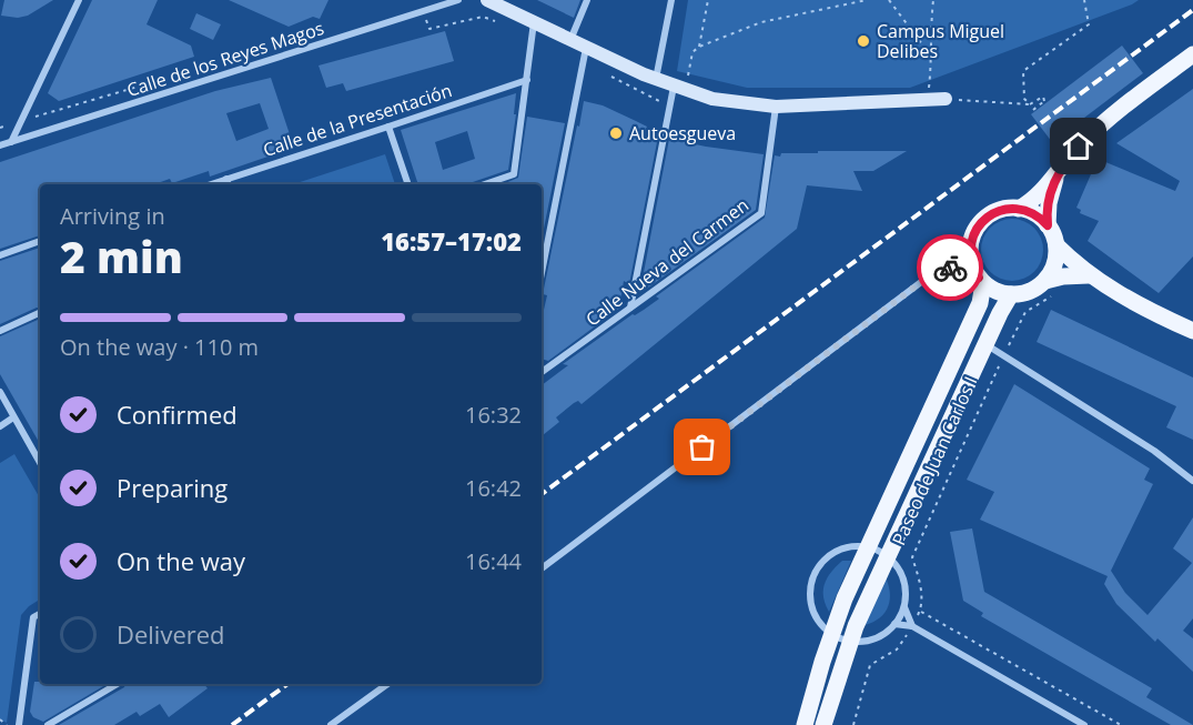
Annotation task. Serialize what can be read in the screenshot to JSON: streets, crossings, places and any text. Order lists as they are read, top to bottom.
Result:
{
  "streets": {
    "main road": ["Paseo de Juan Carlos I"],
    "street": ["Calle de los Reyes Magos", "Calle de la Presentación", "Calle Nueva del Carmen"]
  },
  "places": ["Campus Miguel Delibes", "Autoesgueva"],
  "page": {
    "heading": ["2 min", "Arriving in", "16:57–17:02"],
    "bar": "On the way · 110 m",
    "list": [
      ["Confirmed", "16:32"],
      ["Preparing", "16:42"],
      ["On the way", "16:44"],
      "Delivered"
    ]
  }
}
